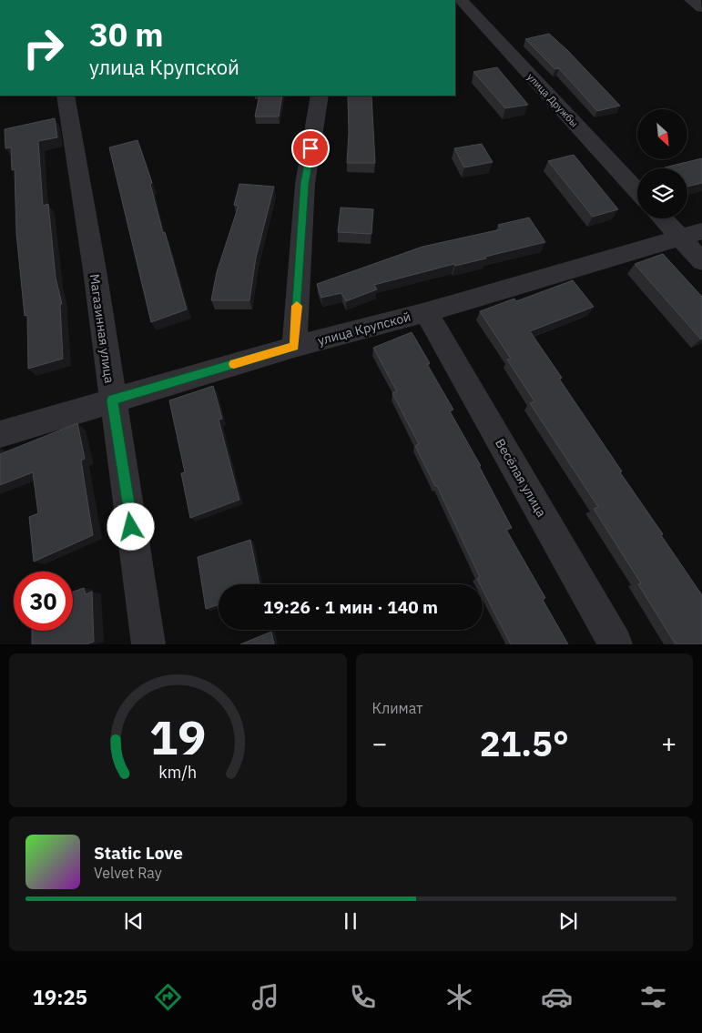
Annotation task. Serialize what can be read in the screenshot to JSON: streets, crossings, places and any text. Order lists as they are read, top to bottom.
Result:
{
  "streets": {
    "street": [
      "улица Дружбы",
      "Магазинная улица",
      "улица Крупской",
      "Весёлая улица"
    ]
  },
  "crossings": [
    ["Магазинная улица", "улица Крупской"],
    ["улица Крупской", "Весёлая улица"]
  ],
  "north": "bottom right",
  "page": {
    "turn": ["30 m", "улица Крупской"],
    "limit": "30",
    "trip": "19:26 · 1 мин · 140 m",
    "tile": "Климат",
    "heat": ["−", "21.5°", "+"],
    "song": ["Static Love", "Velvet Ray"],
    "tabs": "19:25",
    "gauge": ["19", "km/h"]
  }
}
